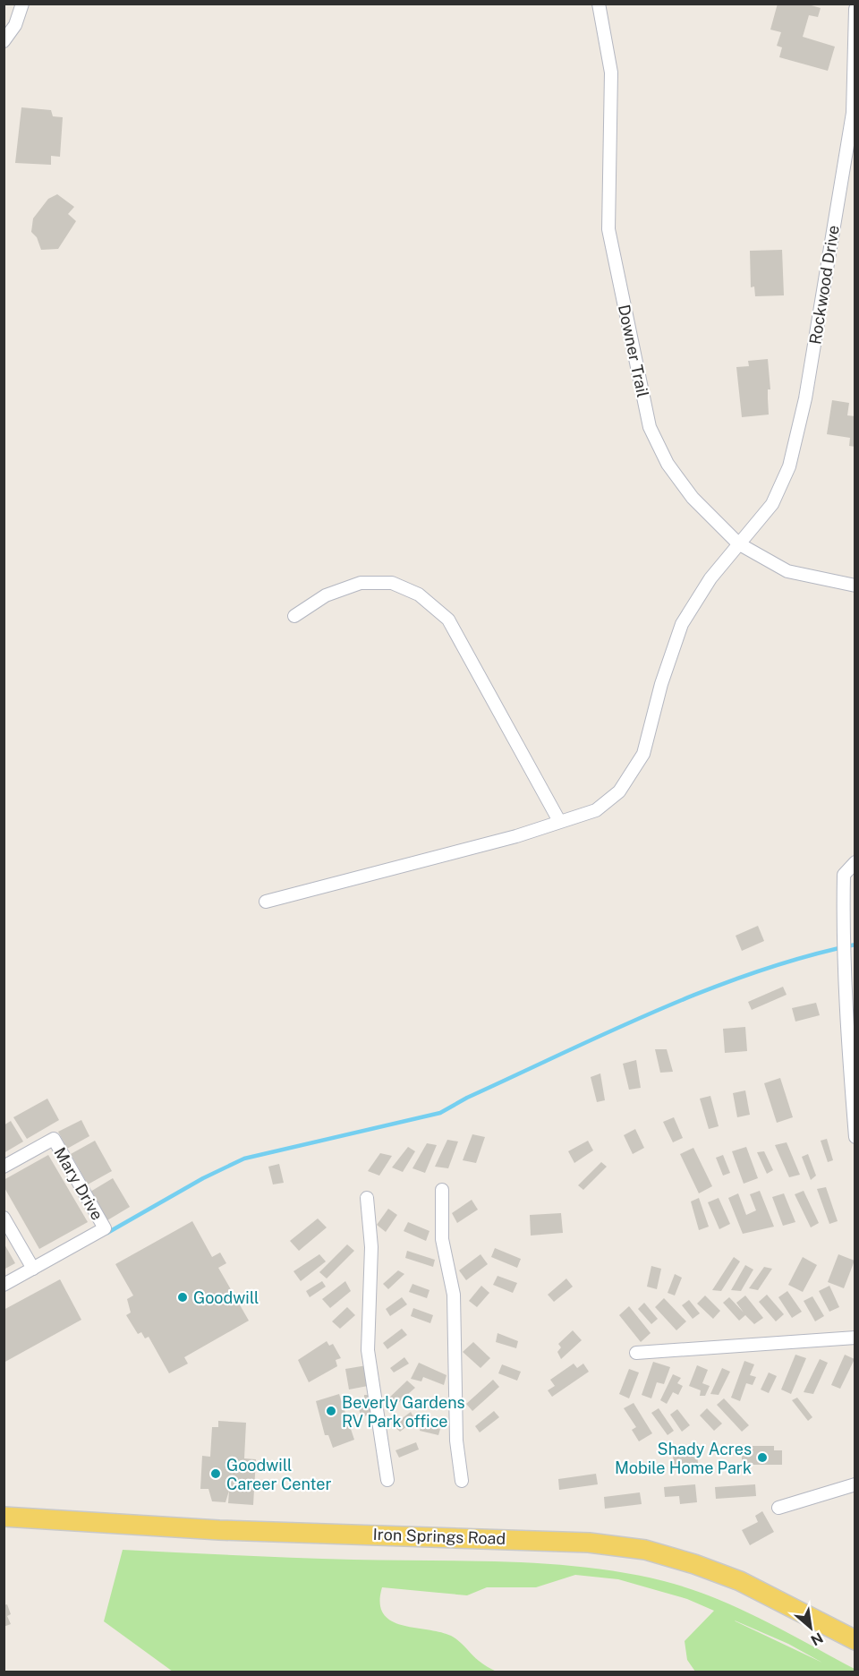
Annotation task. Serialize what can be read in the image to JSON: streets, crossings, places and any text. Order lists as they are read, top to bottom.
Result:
{
  "streets": {
    "main road": ["Iron Springs Road"],
    "street": ["Rockwood Drive", "Downer Trail", "Mary Drive"]
  },
  "crossings": [
    ["Rockwood Drive", "Downer Trail"]
  ],
  "places": [
    "Goodwill",
    "Beverly Gardens RV Park office",
    "Shady Acres Mobile Home Park",
    "Goodwill Career Center"
  ],
  "north": "bottom right"
}
